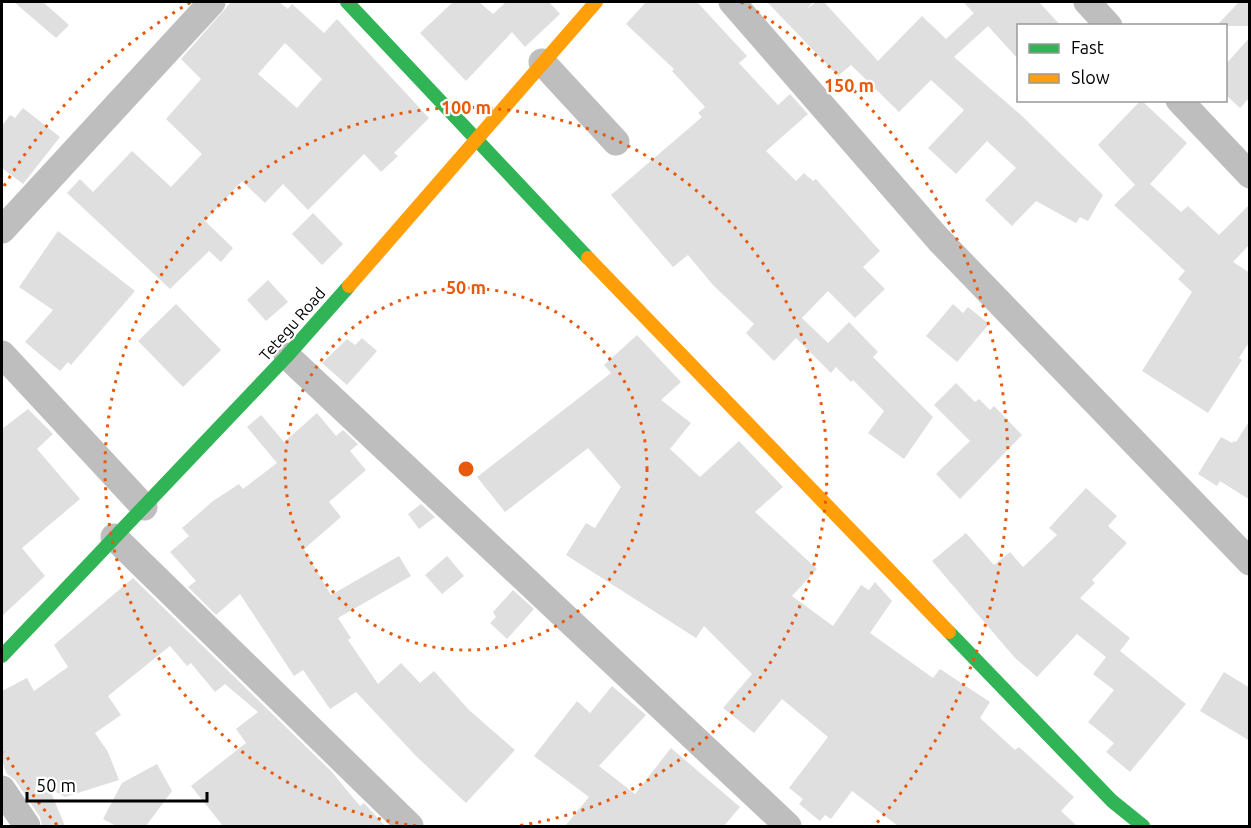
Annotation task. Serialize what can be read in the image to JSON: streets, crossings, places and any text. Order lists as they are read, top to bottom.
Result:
{
  "streets": {
    "street": ["Tetegu Road"]
  },
  "legend": ["Fast", "Slow"],
  "scale_bar": "50 m",
  "rings": ["150 m", "100 m", "50 m"]
}
